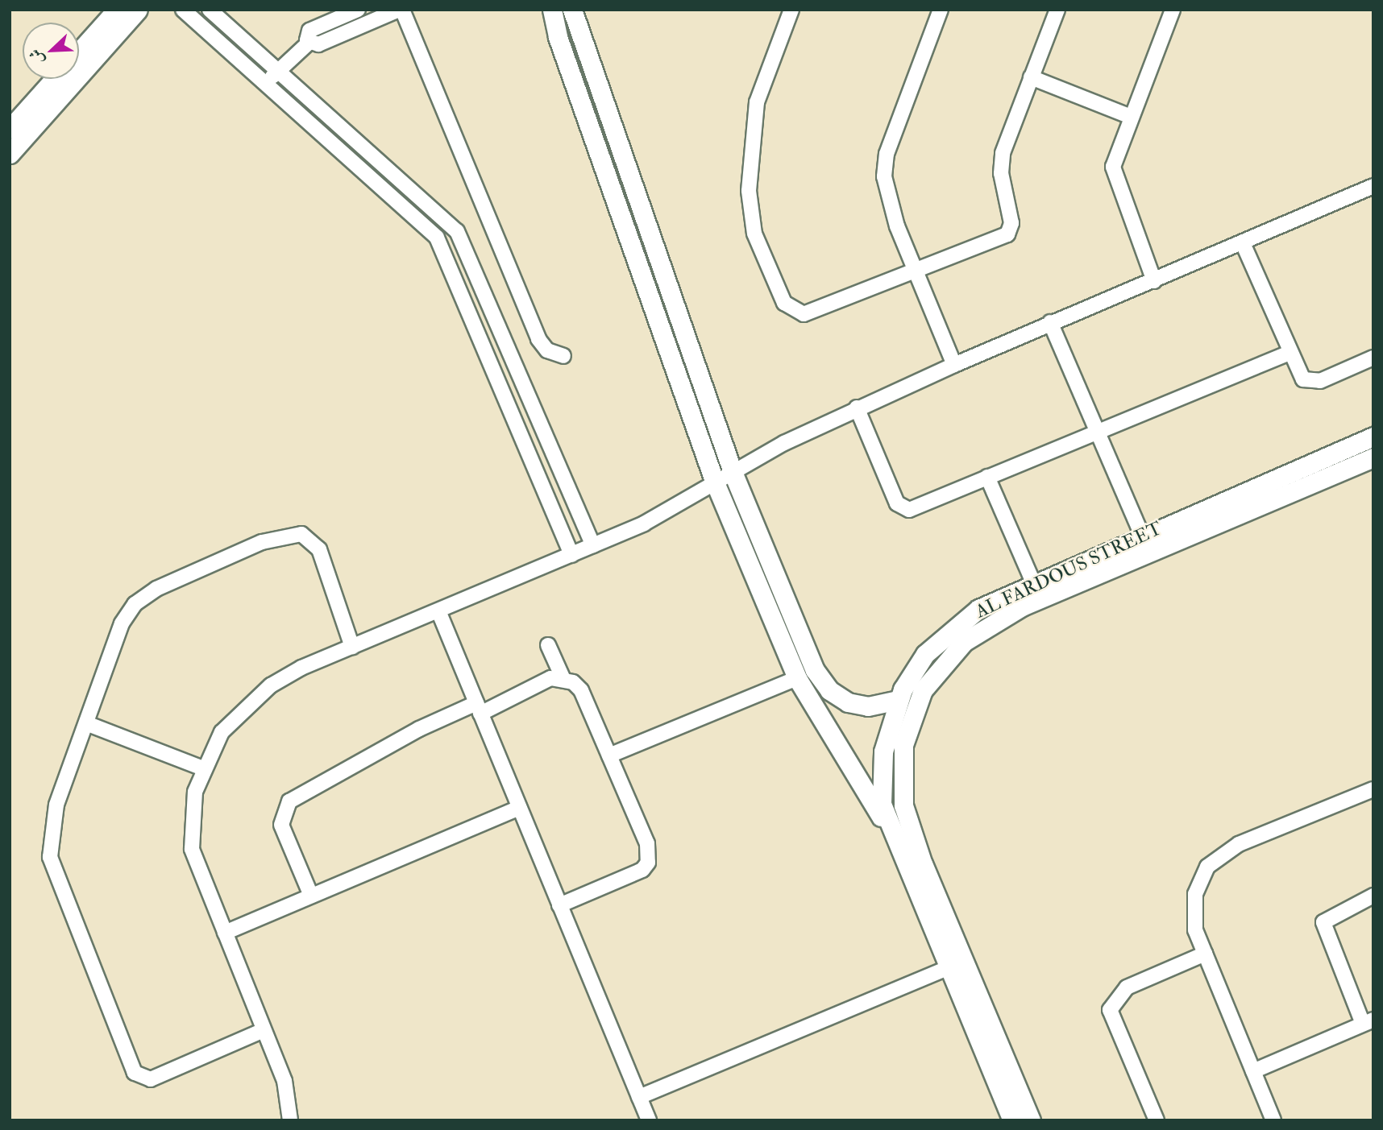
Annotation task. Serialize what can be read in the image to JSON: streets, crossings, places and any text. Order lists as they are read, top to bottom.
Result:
{
  "streets": {
    "street": ["AL FARDOUS STREET"]
  },
  "north": "bottom left"
}
